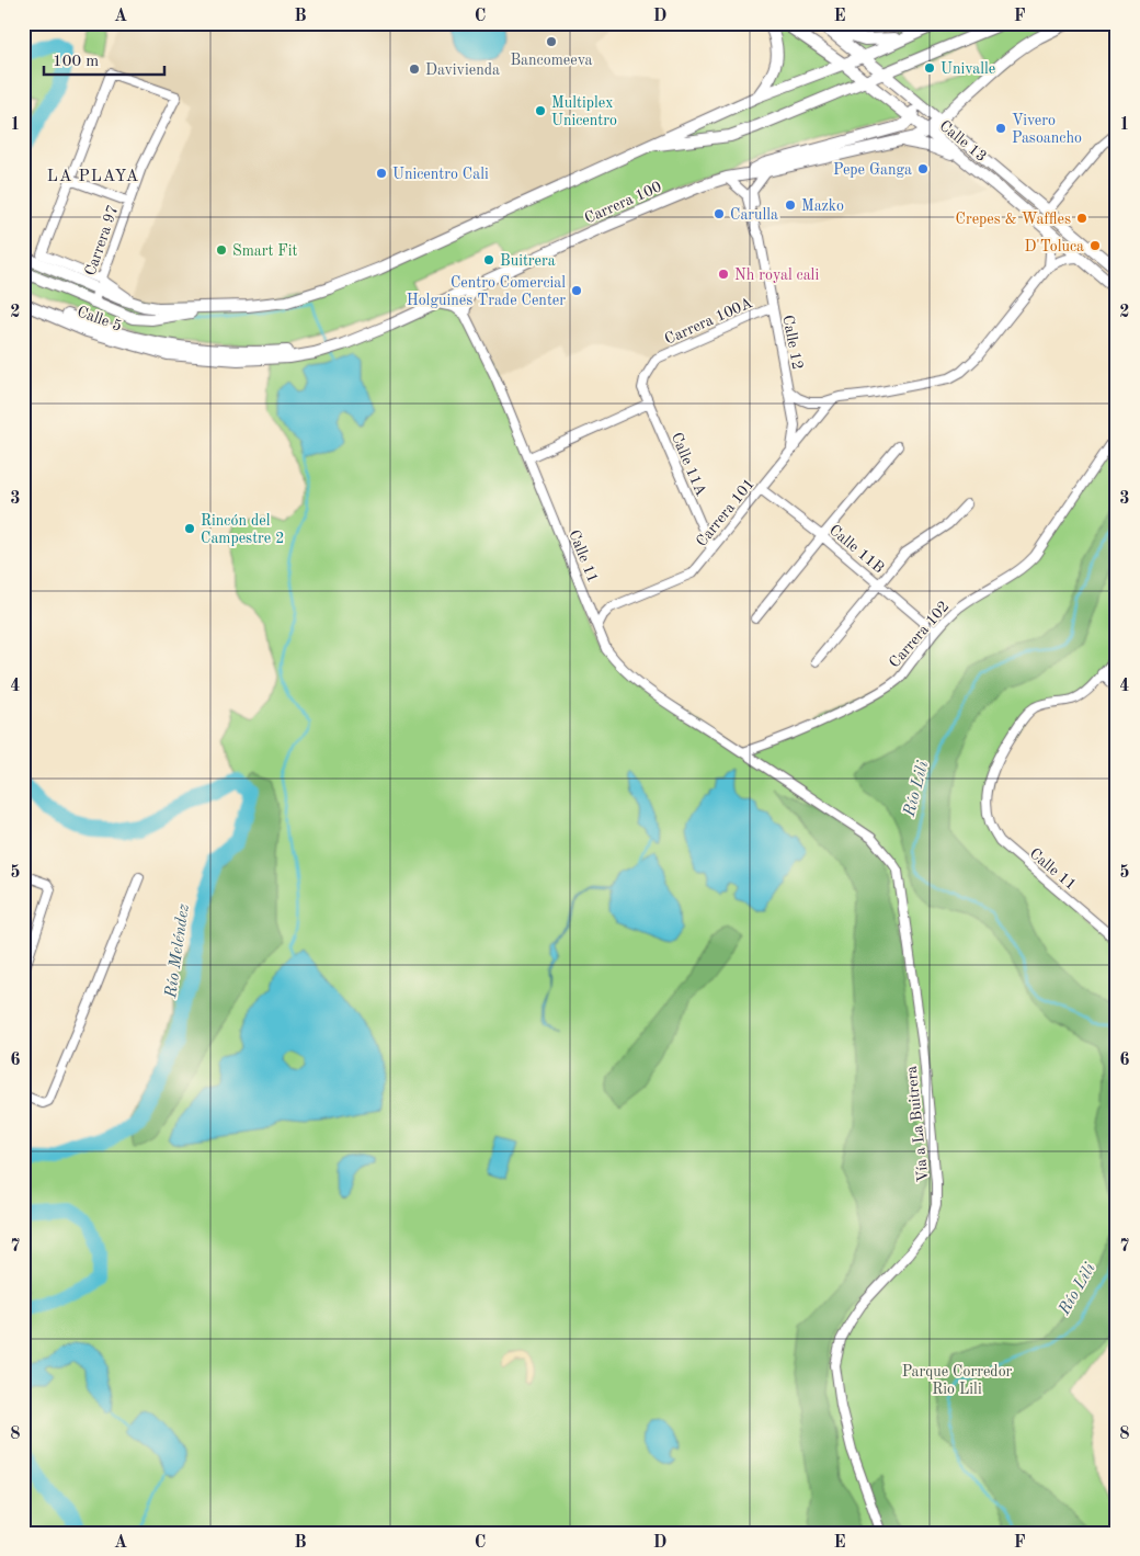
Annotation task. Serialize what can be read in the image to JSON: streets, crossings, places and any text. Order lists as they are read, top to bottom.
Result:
{
  "streets": {
    "main road": ["Calle 13", "Carrera 100", "Calle 5"],
    "street": [
      "Carrera 97",
      "Carrera 100A",
      "Calle 12",
      "Calle 11A",
      "Carrera 101",
      "Calle 11B",
      "Calle 11",
      "Carrera 102",
      "Vía a La Buitrera"
    ]
  },
  "crossings": [
    ["Calle 13", "Carrera 100"],
    ["Carrera 100", "Calle 5"],
    ["Carrera 100", "Calle 12"],
    ["Carrera 97", "Calle 5"],
    ["Carrera 100A", "Calle 12"],
    ["Carrera 100A", "Calle 11A"],
    ["Calle 12", "Carrera 101"],
    ["Calle 11A", "Carrera 101"],
    ["Carrera 101", "Calle 11B"],
    ["Calle 11B", "Carrera 102"],
    ["Calle 11", "Carrera 102"],
    ["Calle 11", "Vía a La Buitrera"],
    ["Carrera 102", "Vía a La Buitrera"]
  ],
  "districts": ["LA PLAYA"],
  "water": ["Río Lili", "Río Meléndez"],
  "parks": ["Parque Corredor Rio Lili"],
  "places": [
    "Bancomeeva",
    "Univalle",
    "Davivienda",
    "Multiplex Unicentro",
    "Vivero Pasoancho",
    "Pepe Ganga",
    "Unicentro Cali",
    "Mazko",
    "Carulla",
    "Crepes & Waffles",
    "D'Toluca",
    "Smart Fit",
    "Buitrera",
    "Nh royal cali",
    "Centro Comercial Holguines Trade Center",
    "Rincón del Campestre 2"
  ],
  "scale_bar": "100 m",
  "grid": {
    "columns": [
      "A",
      "B",
      "C",
      "D",
      "E",
      "F"
    ],
    "rows": [
      "1",
      "2",
      "3",
      "4",
      "5",
      "6",
      "7",
      "8"
    ]
  }
}
